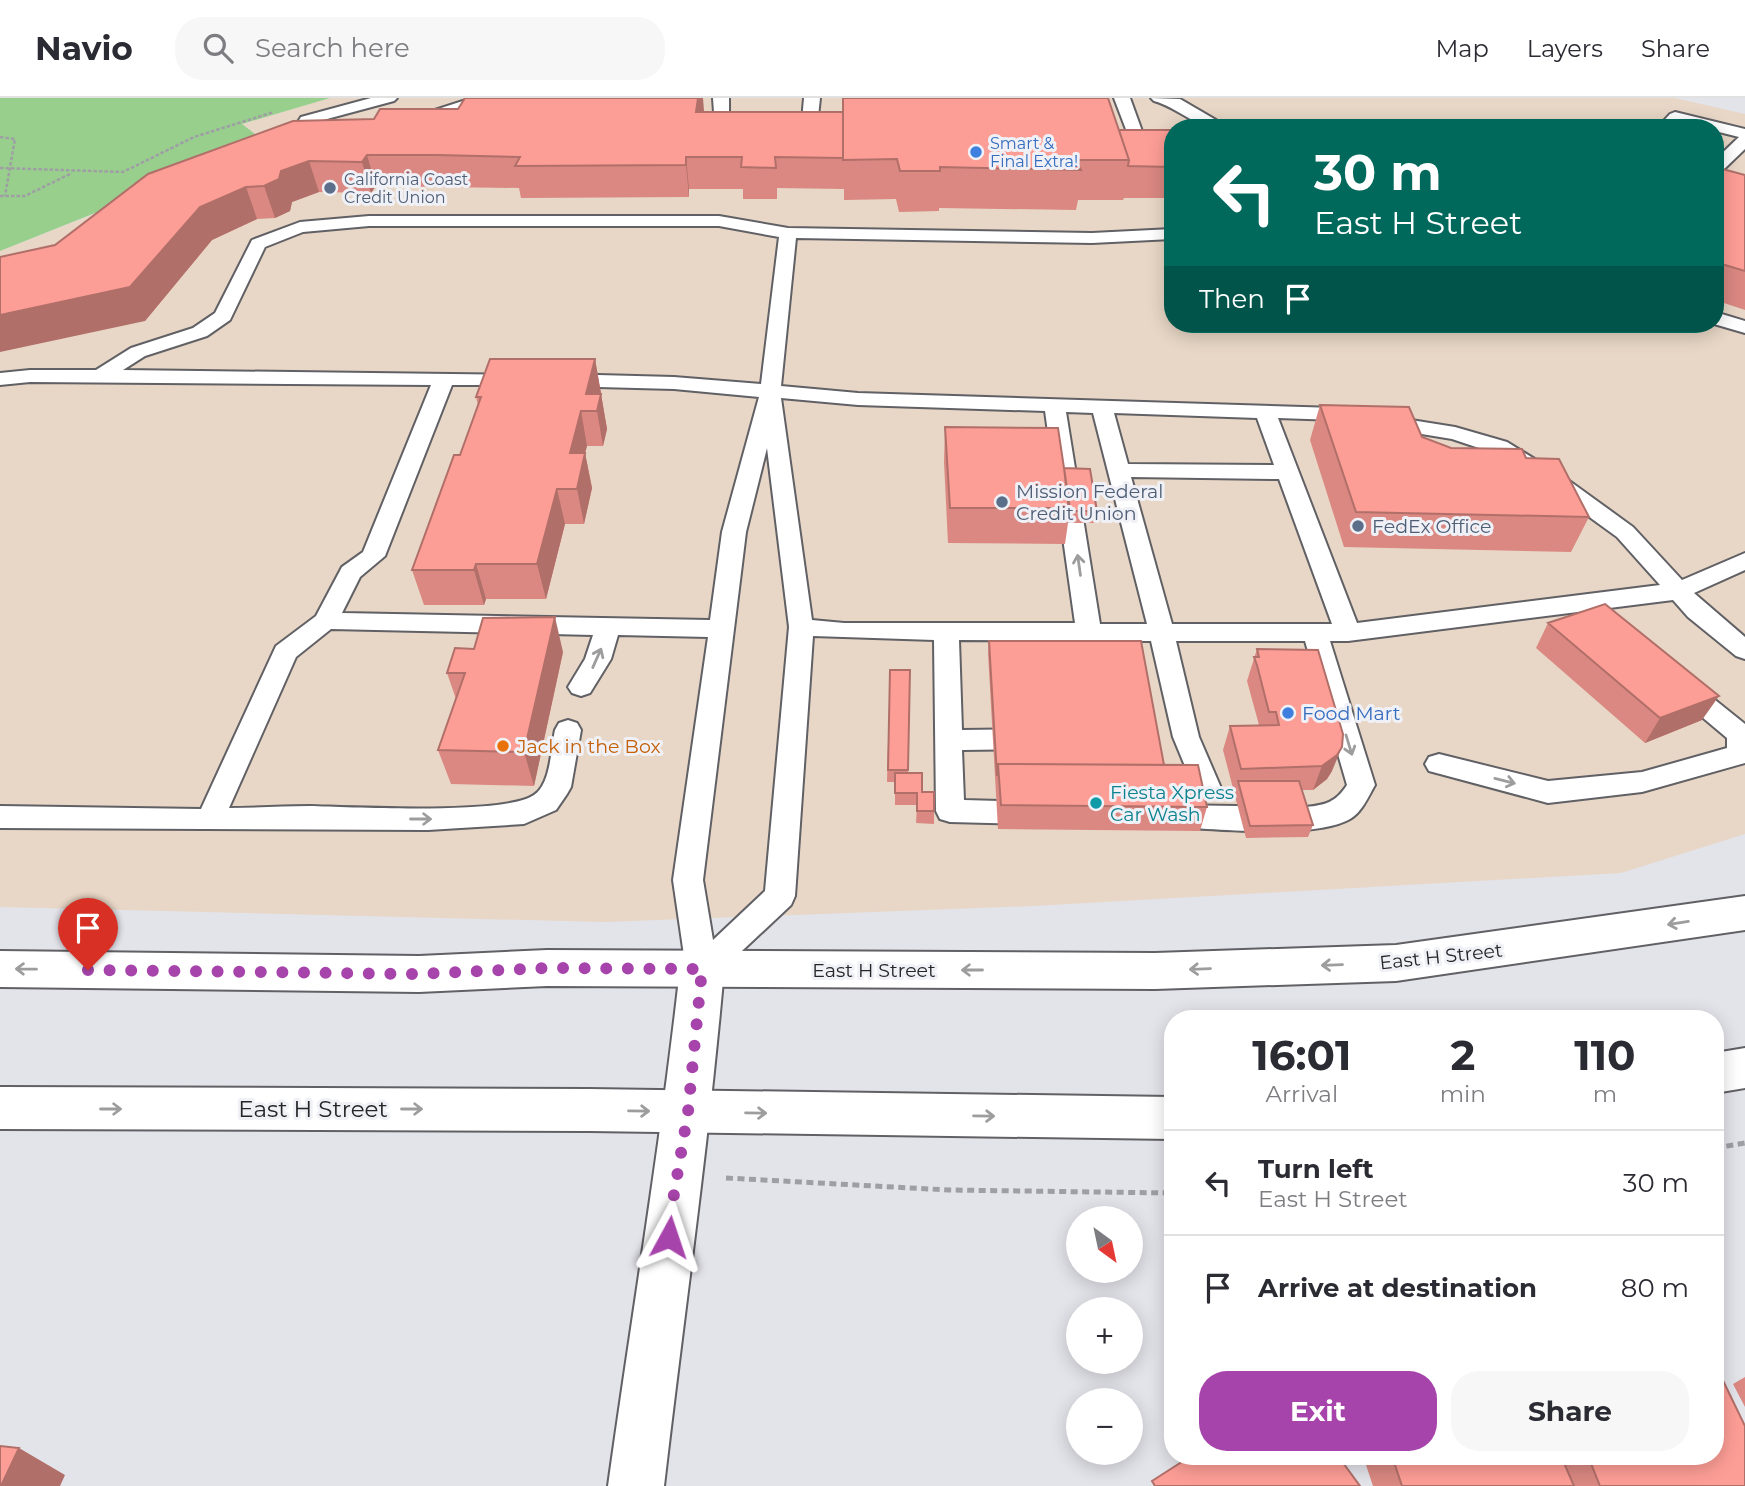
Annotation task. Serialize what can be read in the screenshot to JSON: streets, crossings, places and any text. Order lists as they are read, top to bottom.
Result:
{
  "streets": {
    "main road": ["East H Street"]
  },
  "places": [
    "Smart & Final Extra!",
    "California Coast Credit Union",
    "Mission Federal Credit Union",
    "FedEx Office",
    "Food Mart",
    "Jack in the Box",
    "Fiesta Xpress Car Wash"
  ],
  "north": "bottom right",
  "page": {
    "header": "Navio",
    "search": "Search here",
    "nav": ["Map", "Layers", "Share"],
    "turn": ["30 m", "East H Street"],
    "then": "Then",
    "eta": [
      "16:01",
      "Arrival",
      "2",
      "min",
      "110",
      "m"
    ],
    "list": [
      {
        "name": "Turn left",
        "note": "East H Street",
        "value": "30 m"
      },
      {
        "name": "Arrive at destination",
        "value": "80 m"
      }
    ],
    "map_buttons": ["+", "−"],
    "buttons": ["Exit", "Share"]
  }
}
